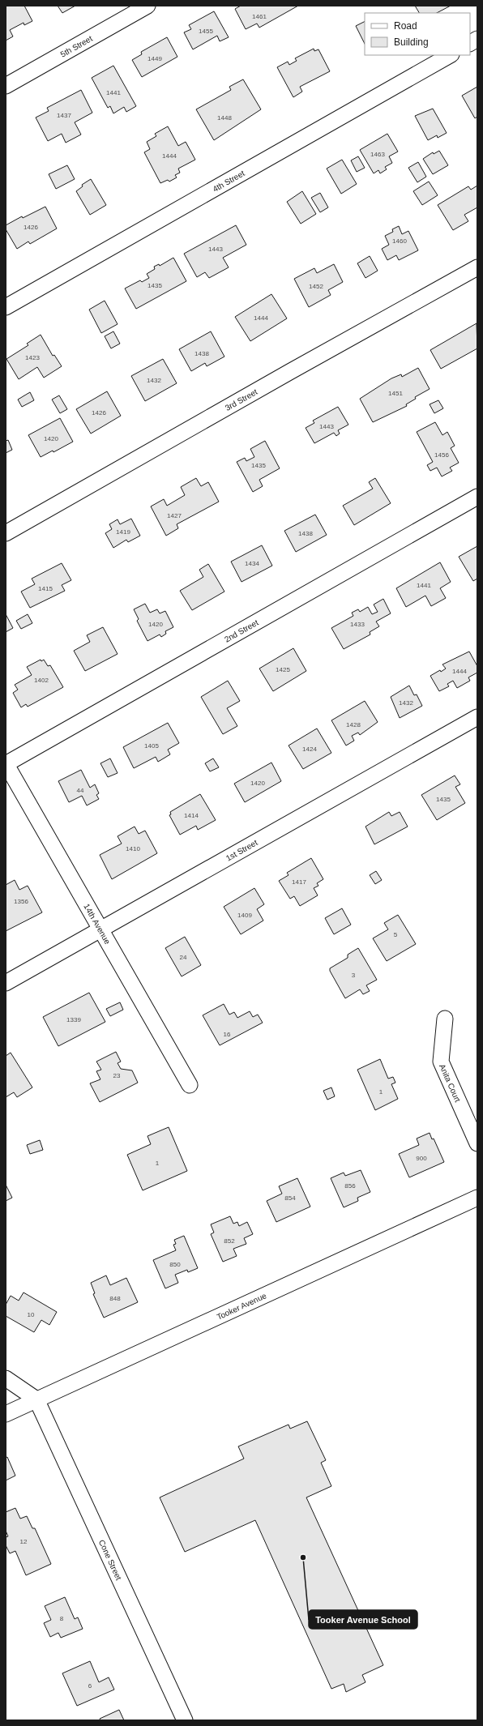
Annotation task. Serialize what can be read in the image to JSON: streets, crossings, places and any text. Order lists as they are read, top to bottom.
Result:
{
  "streets": {
    "street": [
      "5th Street",
      "4th Street",
      "3rd Street",
      "2nd Street",
      "1st Street",
      "14th Avenue",
      "Anita Court",
      "Tooker Avenue",
      "Cone Street"
    ]
  },
  "crossings": [
    ["2nd Street", "14th Avenue"],
    ["1st Street", "14th Avenue"],
    ["Tooker Avenue", "Cone Street"]
  ],
  "places": ["Tooker Avenue School"],
  "house_numbers": [
    "1461",
    "1455",
    "1449",
    "1441",
    "1437",
    "1448",
    "1463",
    "1444",
    "1426",
    "1460",
    "1443",
    "1435",
    "1452",
    "1444",
    "1438",
    "1423",
    "1432",
    "1451",
    "1426",
    "1443",
    "1420",
    "1456",
    "1435",
    "1427",
    "1419",
    "1438",
    "1434",
    "1441",
    "1415",
    "1420",
    "1433",
    "1425",
    "1444",
    "1402",
    "1432",
    "1428",
    "1405",
    "1424",
    "1420",
    "44",
    "1435",
    "1414",
    "1410",
    "1417",
    "1356",
    "1409",
    "5",
    "24",
    "3",
    "1339",
    "16",
    "23",
    "1",
    "900",
    "1",
    "856",
    "854",
    "852",
    "850",
    "848",
    "10",
    "12",
    "8",
    "6"
  ],
  "legend": ["Road", "Building"]
}
